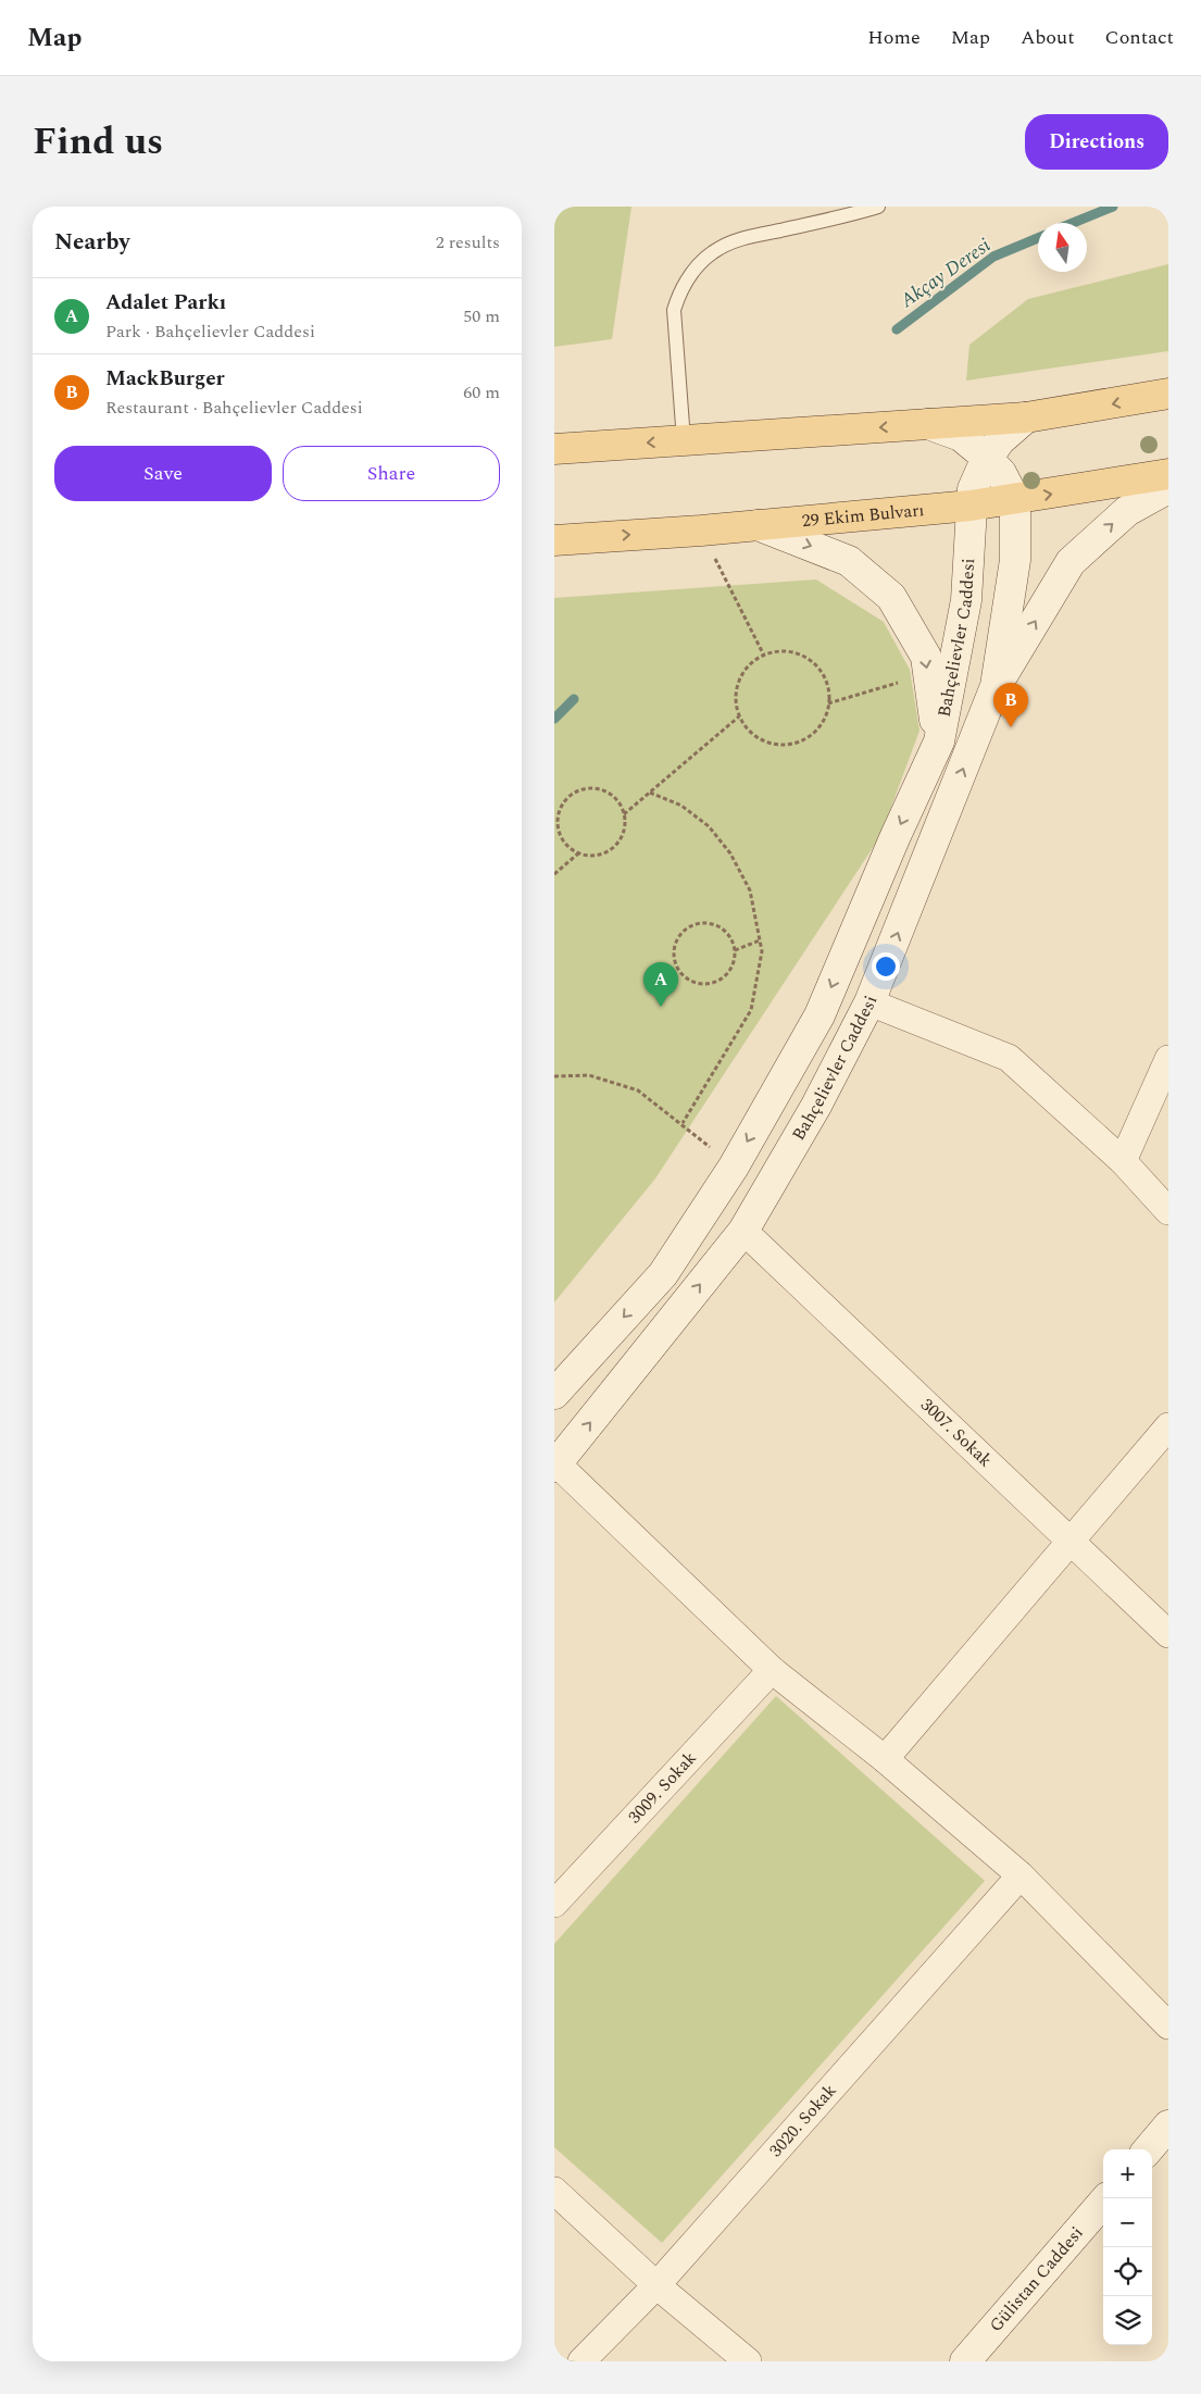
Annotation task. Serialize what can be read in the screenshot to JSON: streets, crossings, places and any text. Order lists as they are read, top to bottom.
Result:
{
  "streets": {
    "main road": ["29 Ekim Bulvarı"],
    "street": [
      "Bahçelievler Caddesi",
      "3007. Sokak",
      "3009. Sokak",
      "3020. Sokak",
      "Gülistan Caddesi"
    ]
  },
  "crossings": [
    ["29 Ekim Bulvarı", "Bahçelievler Caddesi"],
    ["Bahçelievler Caddesi", "3007. Sokak"]
  ],
  "water": ["Akçay Deresi"],
  "north": "top",
  "page": {
    "header": "Map",
    "nav": [
      "Home",
      "Map",
      "About",
      "Contact"
    ],
    "title": "Find us",
    "buttons": [
      "Directions",
      ["Save", "Share"]
    ],
    "heading": ["Nearby", "2 results"],
    "list": [
      {
        "mark": "A",
        "name": "Adalet Parkı",
        "note": "Park · Bahçelievler Caddesi",
        "value": "50 m"
      },
      {
        "mark": "B",
        "name": "MackBurger",
        "note": "Restaurant · Bahçelievler Caddesi",
        "value": "60 m"
      }
    ],
    "pins": ["B", "A"],
    "map_buttons": ["+", "−"]
  }
}
